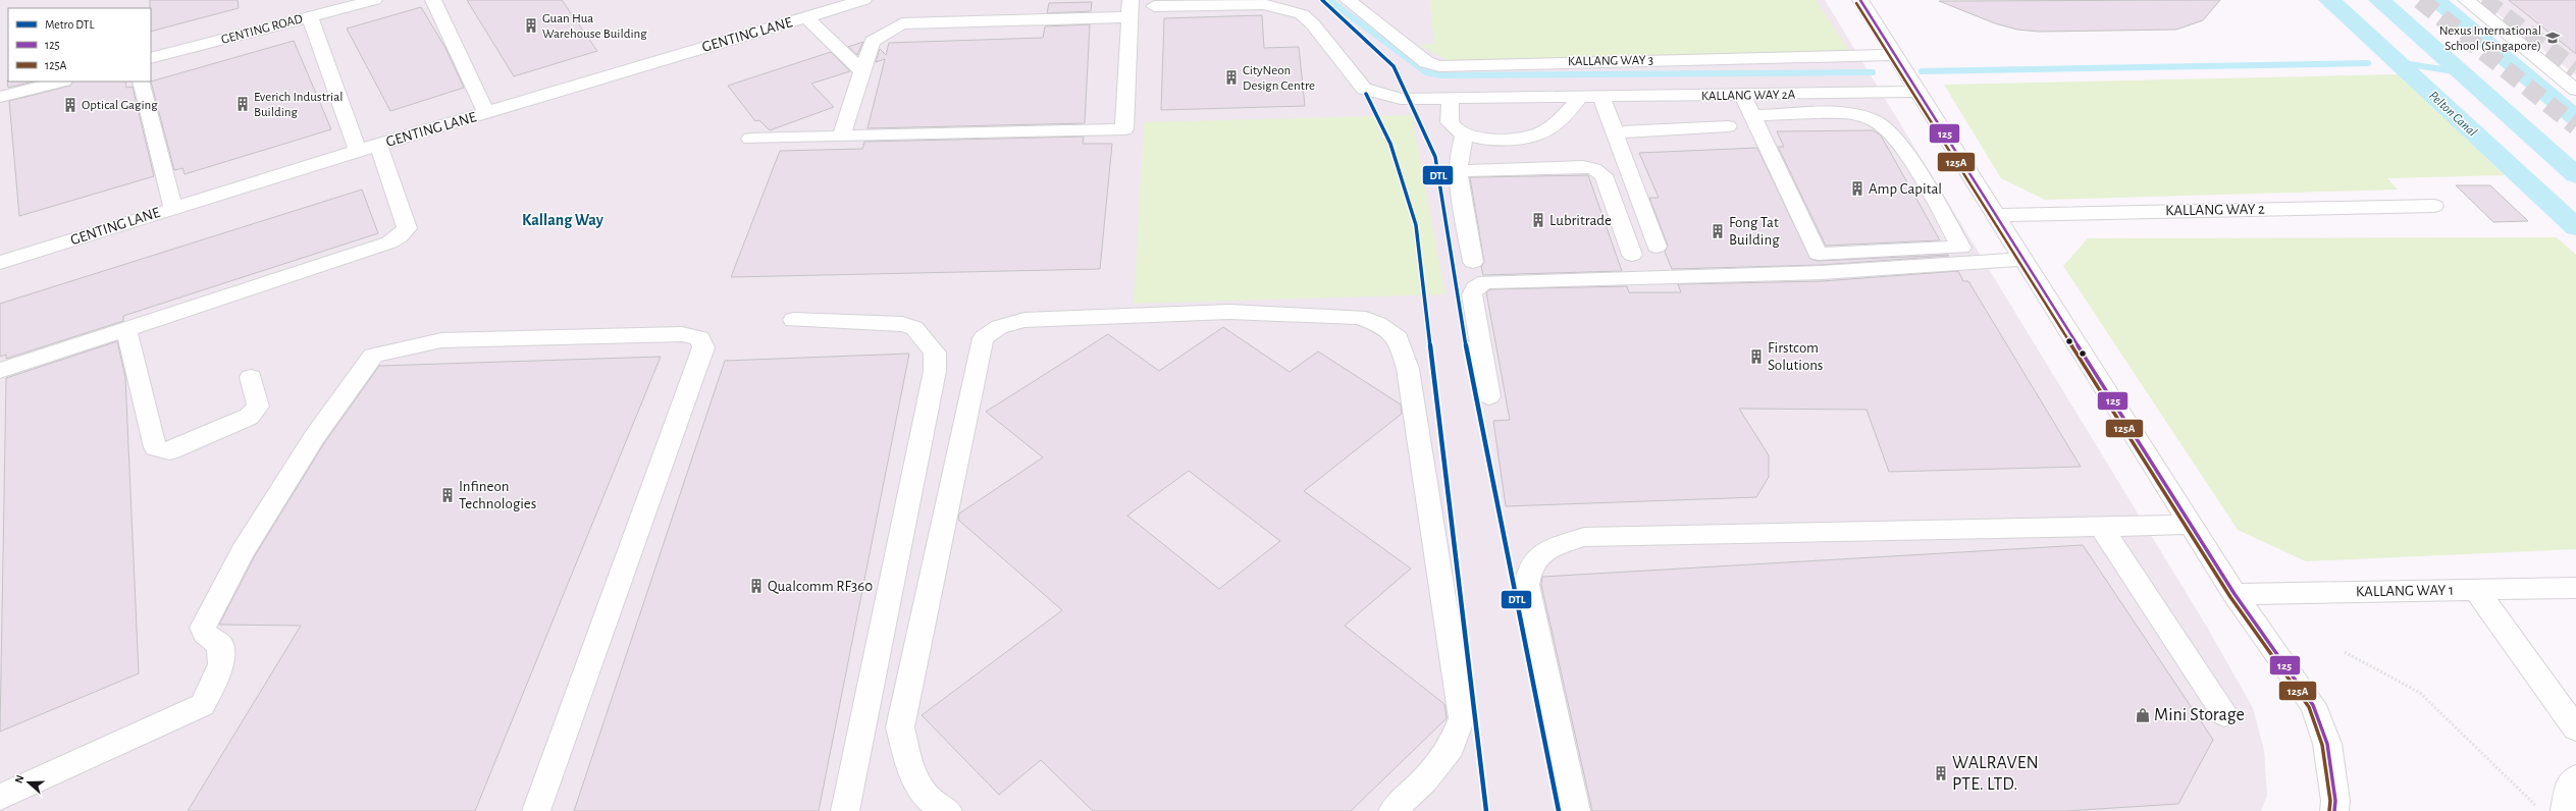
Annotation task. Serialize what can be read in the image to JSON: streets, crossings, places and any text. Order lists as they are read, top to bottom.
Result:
{
  "streets": {
    "street": [
      "GENTING ROAD",
      "GENTING LANE",
      "KALLANG WAY 3",
      "KALLANG WAY 2A",
      "KALLANG WAY 2",
      "KALLANG WAY 1"
    ]
  },
  "districts": ["Kallang Way"],
  "water": ["Pelton Canal"],
  "places": {
    "building": [
      "Guan Hua Warehouse Building",
      "CityNeon Design Centre",
      "Everich Industrial Building",
      "Optical Gaging",
      "Amp Capital",
      "Lubritrade",
      "Fong Tat Building",
      "Firstcom Solutions",
      "Infineon Technologies",
      "Qualcomm RF360",
      "WALRAVEN PTE. LTD."
    ],
    "school or university": ["Nexus International School (Singapore)"],
    "shop": ["Mini Storage"]
  },
  "lines": ["metro line DTL", "transit line 125", "transit line 125A"],
  "legend": ["Metro DTL", "125", "125A"],
  "north": "left"
}
